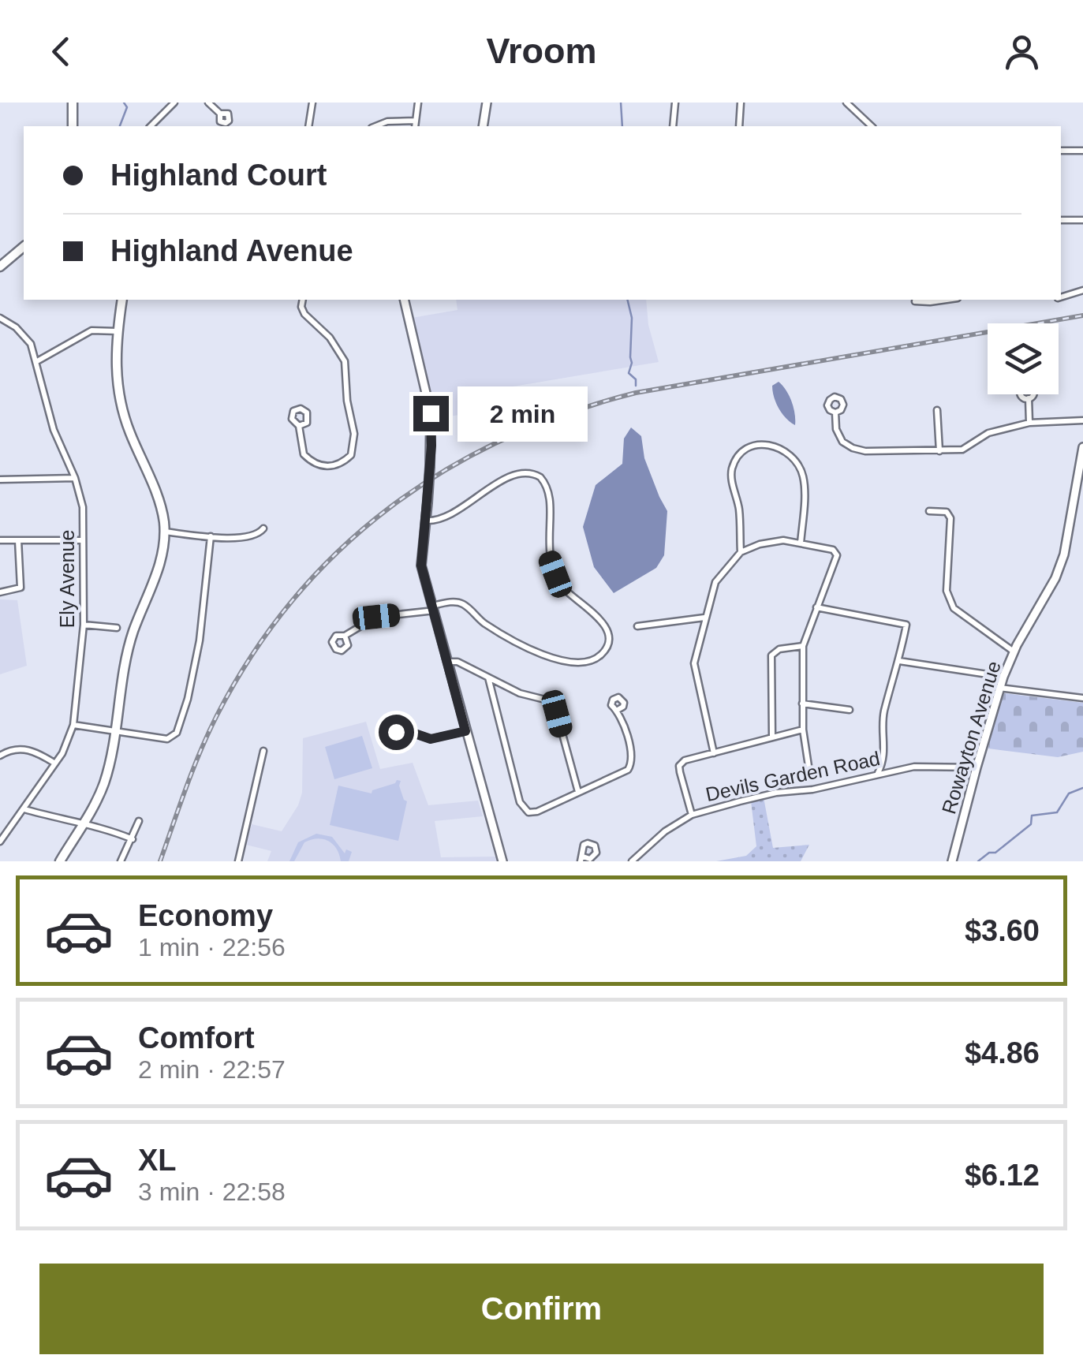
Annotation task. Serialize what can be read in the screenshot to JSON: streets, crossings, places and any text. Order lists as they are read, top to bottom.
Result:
{
  "streets": {
    "street": ["Ely Avenue", "Rowayton Avenue", "Devils Garden Road"]
  },
  "crossings": [
    ["Rowayton Avenue", "Devils Garden Road"]
  ],
  "page": {
    "header": "Vroom",
    "banner": ["Highland Court", "Highland Avenue"],
    "bubble": "2 min",
    "list": [
      {
        "name": "Economy",
        "note": "1 min · 22:56",
        "value": "$3.60"
      },
      {
        "name": "Comfort",
        "note": "2 min · 22:57",
        "value": "$4.86"
      },
      {
        "name": "XL",
        "note": "3 min · 22:58",
        "value": "$6.12"
      }
    ],
    "buttons": "Confirm"
  }
}
